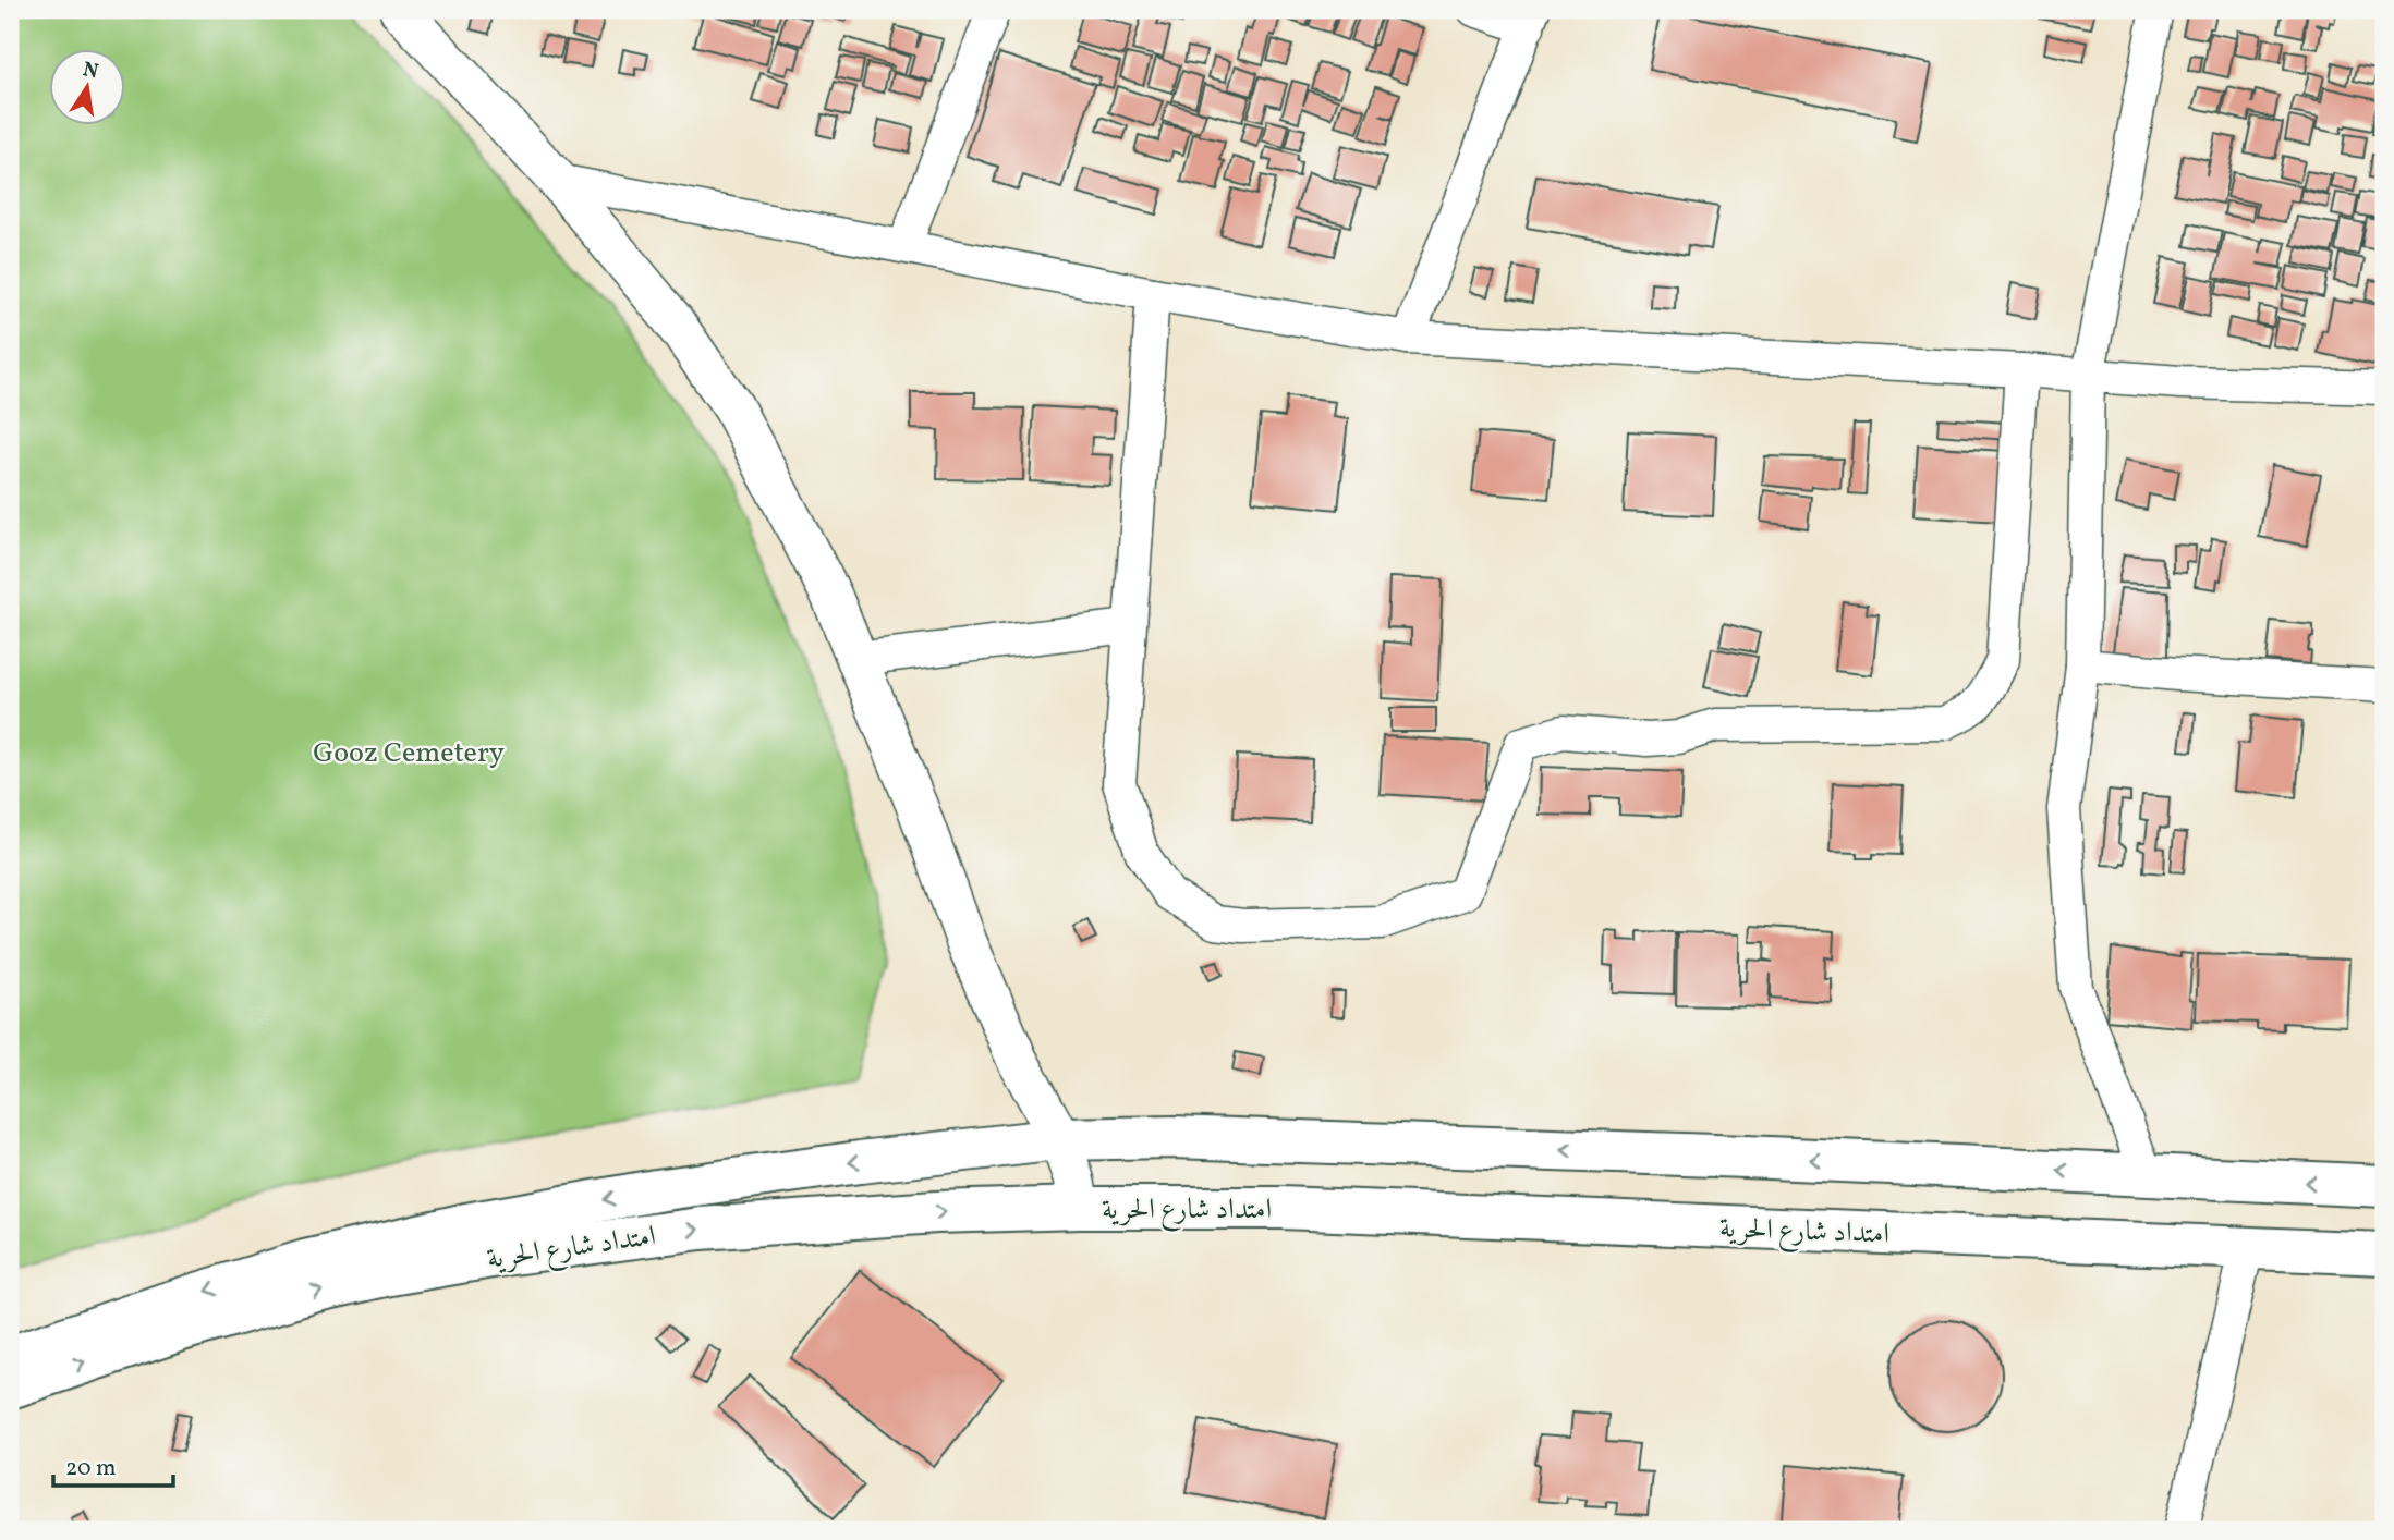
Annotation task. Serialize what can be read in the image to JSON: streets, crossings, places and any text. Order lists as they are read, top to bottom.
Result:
{
  "streets": {
    "main road": ["امتداد شارع الحرية"]
  },
  "parks": ["Gooz Cemetery"],
  "scale_bar": "20 m",
  "north": "top"
}
